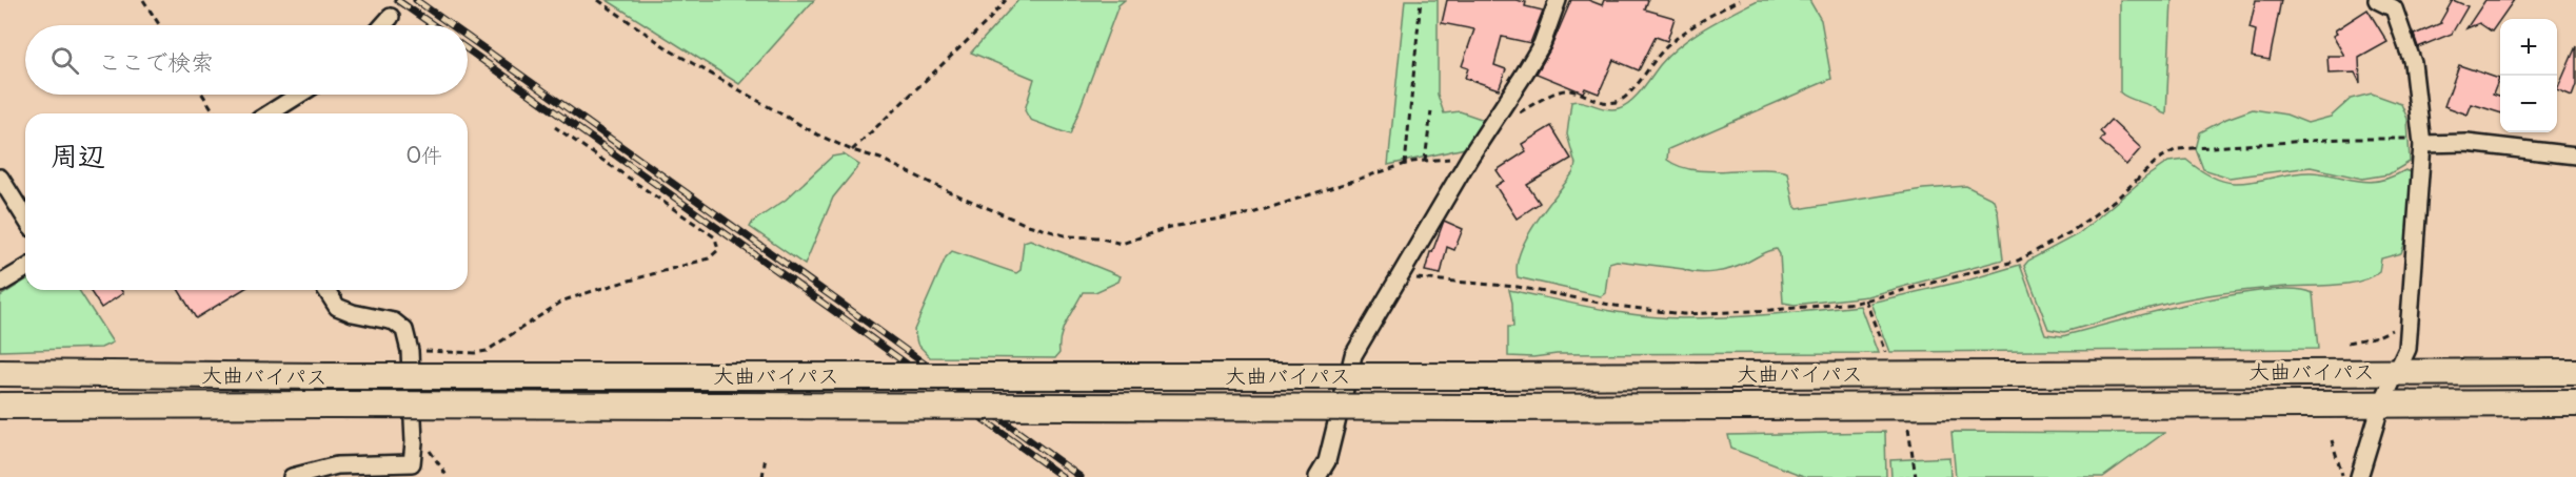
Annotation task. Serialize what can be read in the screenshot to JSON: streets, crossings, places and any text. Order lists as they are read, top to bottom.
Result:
{
  "streets": {
    "highway": ["大曲バイパス"]
  },
  "page": {
    "map_buttons": ["+", "−"],
    "search": "ここで検索",
    "heading": ["周辺", "0件"]
  }
}
